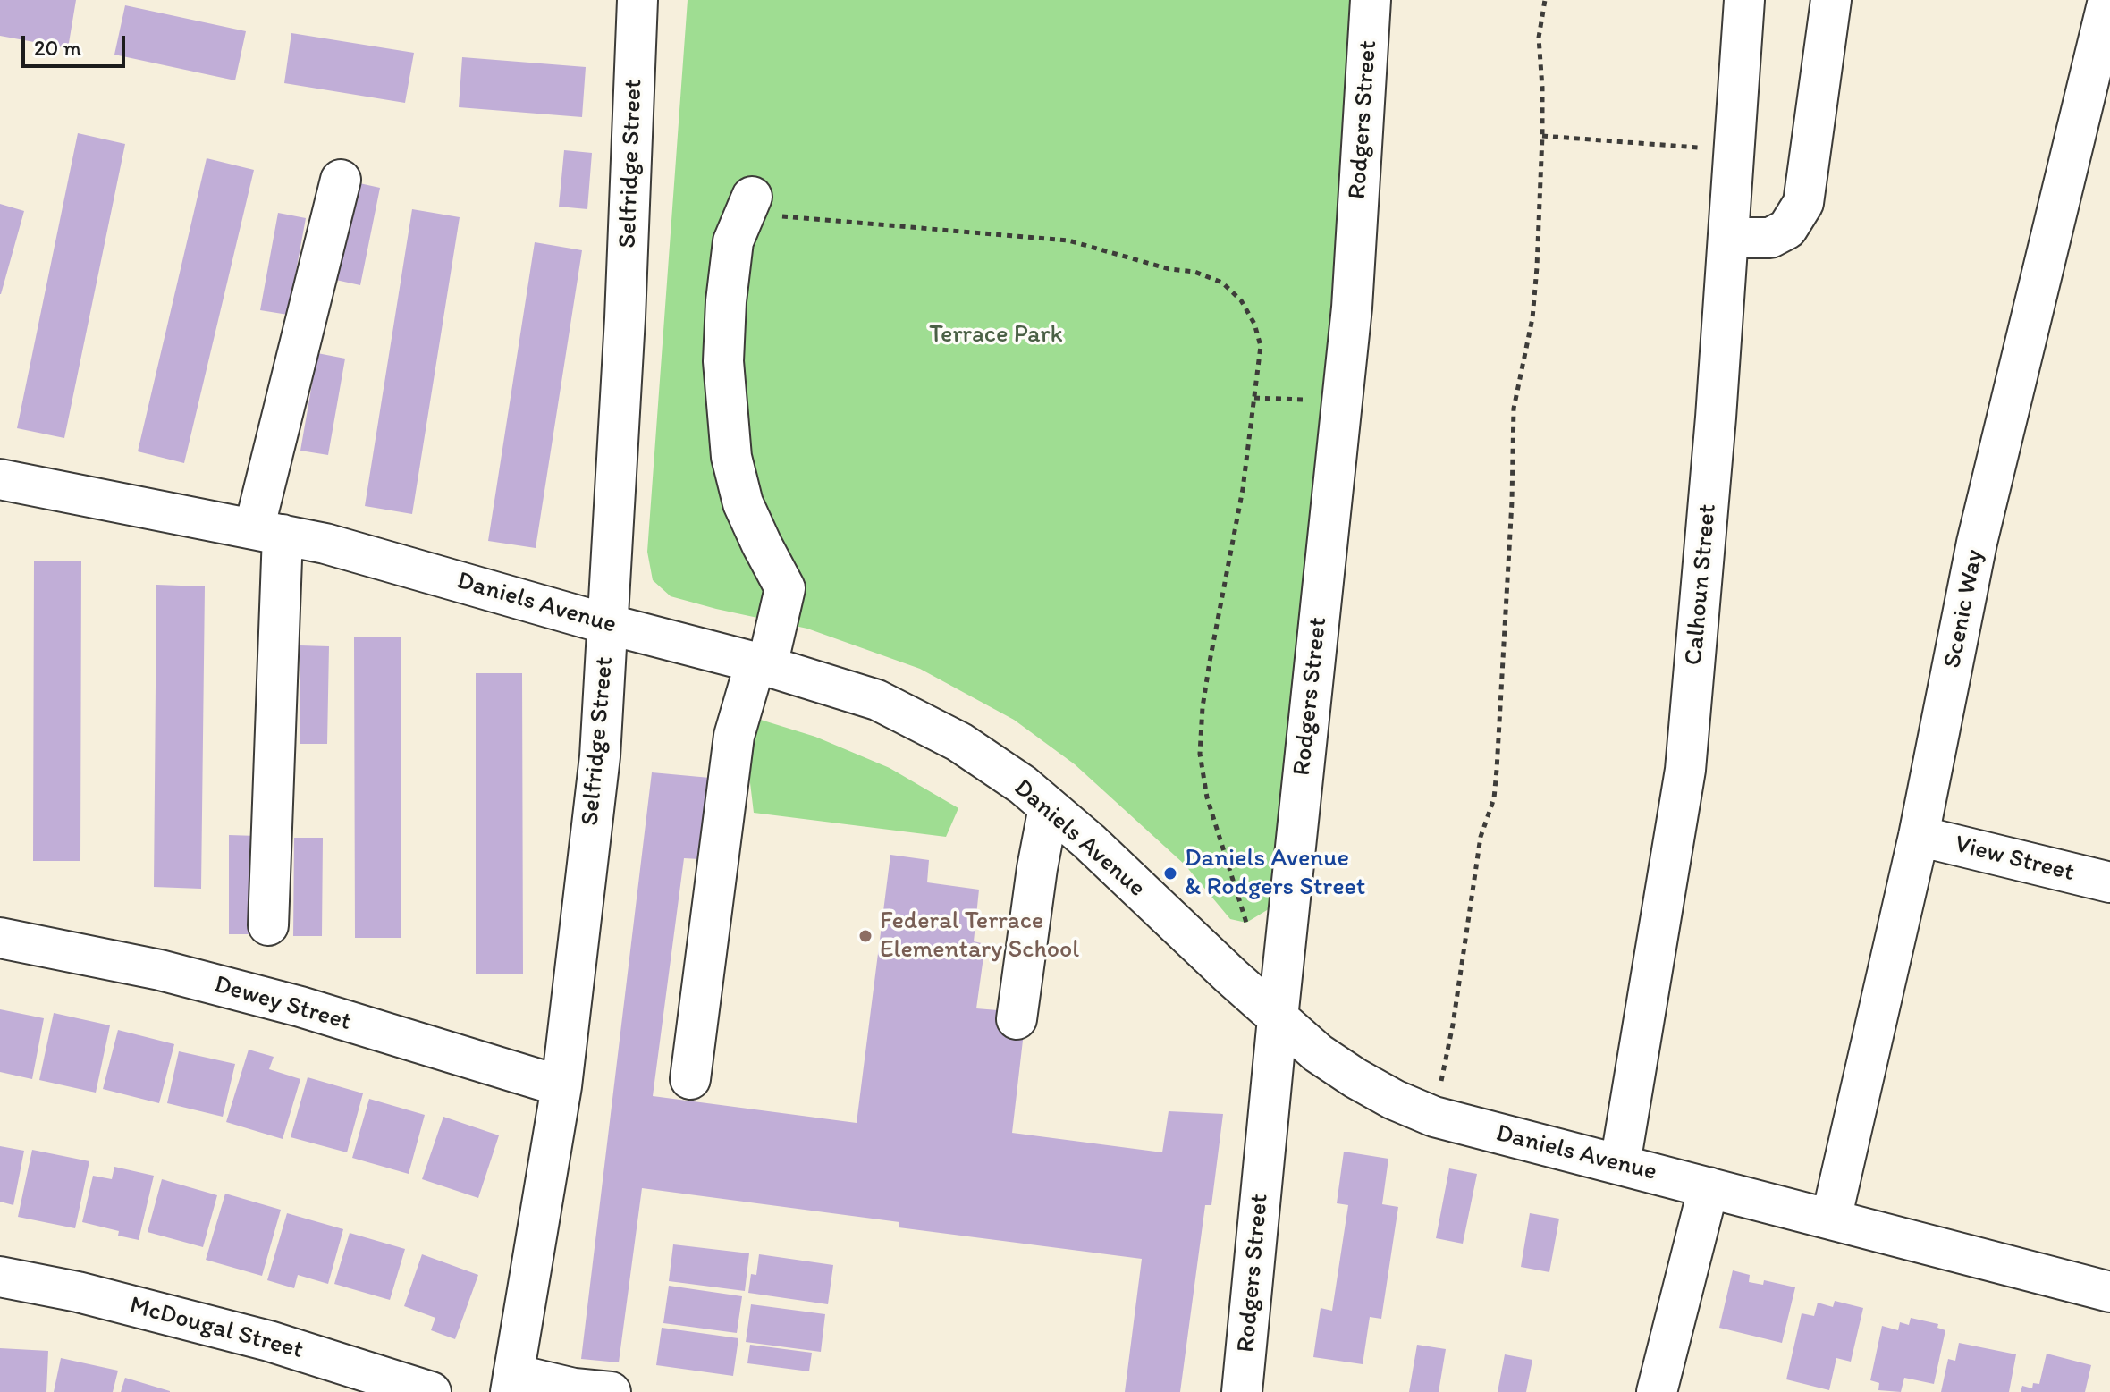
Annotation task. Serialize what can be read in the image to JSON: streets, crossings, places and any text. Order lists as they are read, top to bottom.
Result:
{
  "streets": {
    "street": [
      "Rodgers Street",
      "Selfridge Street",
      "Calhoun Street",
      "Daniels Avenue",
      "Scenic Way",
      "View Street",
      "Dewey Street",
      "McDougal Street"
    ]
  },
  "crossings": [
    ["Rodgers Street", "Daniels Avenue"],
    ["Selfridge Street", "Daniels Avenue"],
    ["Selfridge Street", "Dewey Street"],
    ["Calhoun Street", "Daniels Avenue"],
    ["Daniels Avenue", "Scenic Way"],
    ["Scenic Way", "View Street"]
  ],
  "parks": ["Terrace Park"],
  "places": ["Daniels Avenue & Rodgers Street", "Federal Terrace Elementary School"],
  "scale_bar": "20 m"
}
